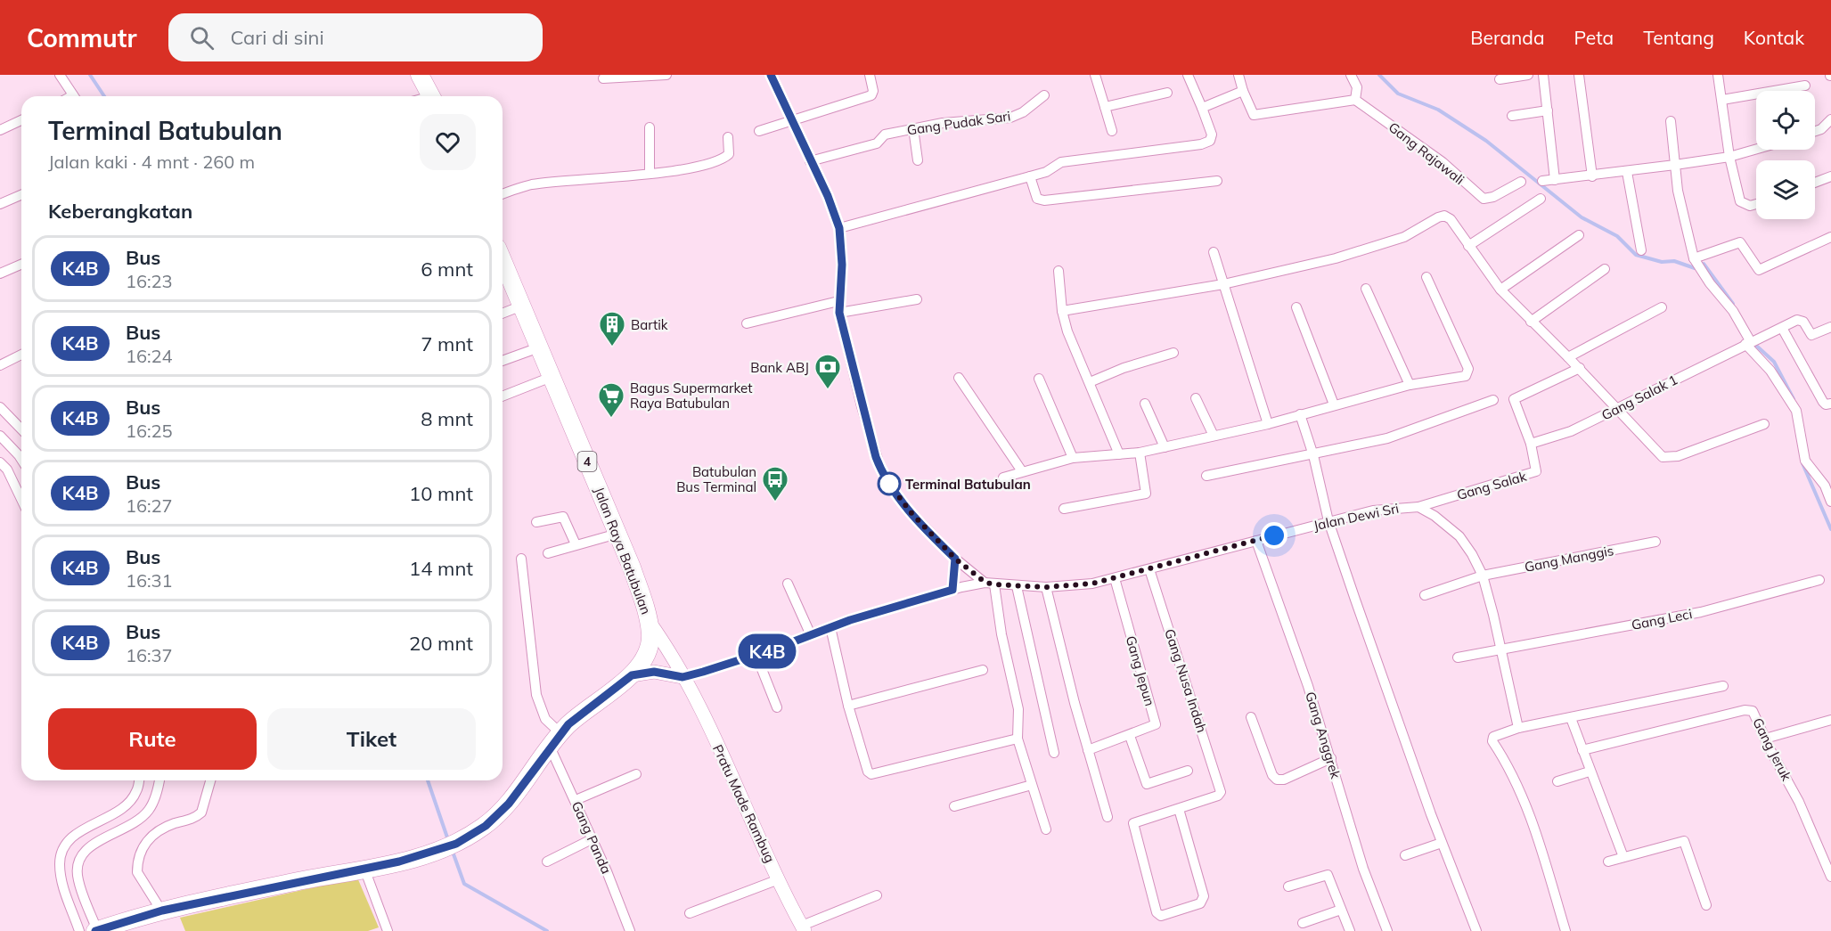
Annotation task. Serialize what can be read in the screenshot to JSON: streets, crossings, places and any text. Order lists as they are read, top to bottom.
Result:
{
  "streets": {
    "highway": ["4", "Jalan Raya Batubulan"],
    "street": [
      "Gang Pudak Sari",
      "Gang Rajawali",
      "Gang Salak 1",
      "Gang Salak",
      "Jalan Dewi Sri",
      "Gang Manggis",
      "Gang Leci",
      "Gang Jepun",
      "Gang Nusa Indah",
      "Gang Anggrek",
      "Gang Jeruk",
      "Pratu Made Rambug",
      "Gang Panda"
    ]
  },
  "crossings": [
    ["Gang Salak 1", "Gang Salak"],
    ["4", "Jalan Raya Batubulan"],
    ["4", "Gang Panda"],
    ["Gang Salak", "Jalan Dewi Sri"],
    ["Jalan Dewi Sri", "Gang Manggis"],
    ["Jalan Dewi Sri", "Gang Leci"],
    ["Jalan Dewi Sri", "Gang Jepun"],
    ["Jalan Dewi Sri", "Gang Nusa Indah"],
    ["Jalan Dewi Sri", "Gang Anggrek"],
    ["Jalan Dewi Sri", "Pratu Made Rambug"],
    ["Jalan Raya Batubulan", "Pratu Made Rambug"]
  ],
  "places": {
    "building": ["Bartik"],
    "bank": ["Bank ABJ"],
    "supermarket": ["Bagus Supermarket Raya Batubulan"],
    "other": ["Terminal Batubulan"],
    "bus stop": ["Batubulan Bus Terminal"]
  },
  "lines": ["bus line K4B"],
  "page": {
    "header": "Commutr",
    "search": "Cari di sini",
    "nav": [
      "Beranda",
      "Peta",
      "Tentang",
      "Kontak"
    ],
    "on_map": "K4B",
    "heading": [
      ["Terminal Batubulan", "Jalan kaki · 4 mnt · 260 m"],
      "Keberangkatan"
    ],
    "list": [
      {
        "mark": "K4B",
        "name": "Bus",
        "note": "16:23",
        "value": "6 mnt"
      },
      {
        "mark": "K4B",
        "name": "Bus",
        "note": "16:24",
        "value": "7 mnt"
      },
      {
        "mark": "K4B",
        "name": "Bus",
        "note": "16:25",
        "value": "8 mnt"
      },
      {
        "mark": "K4B",
        "name": "Bus",
        "note": "16:27",
        "value": "10 mnt"
      },
      {
        "mark": "K4B",
        "name": "Bus",
        "note": "16:31",
        "value": "14 mnt"
      },
      {
        "mark": "K4B",
        "name": "Bus",
        "note": "16:37",
        "value": "20 mnt"
      }
    ],
    "buttons": ["Rute", "Tiket"]
  }
}
